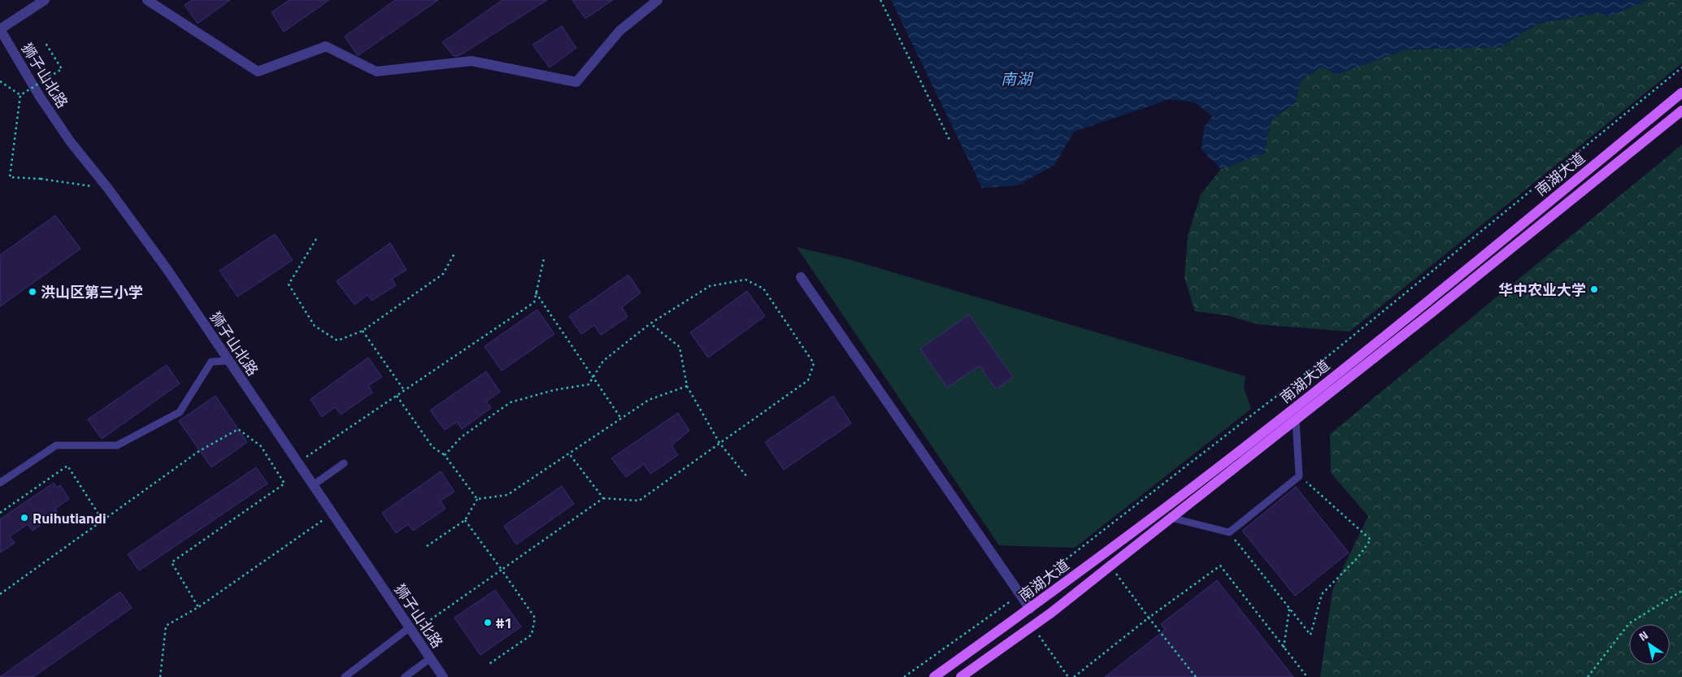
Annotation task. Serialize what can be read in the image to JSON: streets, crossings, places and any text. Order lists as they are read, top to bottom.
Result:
{
  "streets": {
    "main road": ["南湖大道"],
    "street": ["狮子山北路"]
  },
  "water": ["南湖"],
  "places": [
    "华中农业大学",
    "洪山区第三小学",
    "Ruihutiandi",
    "#1"
  ],
  "north": "top left"
}
